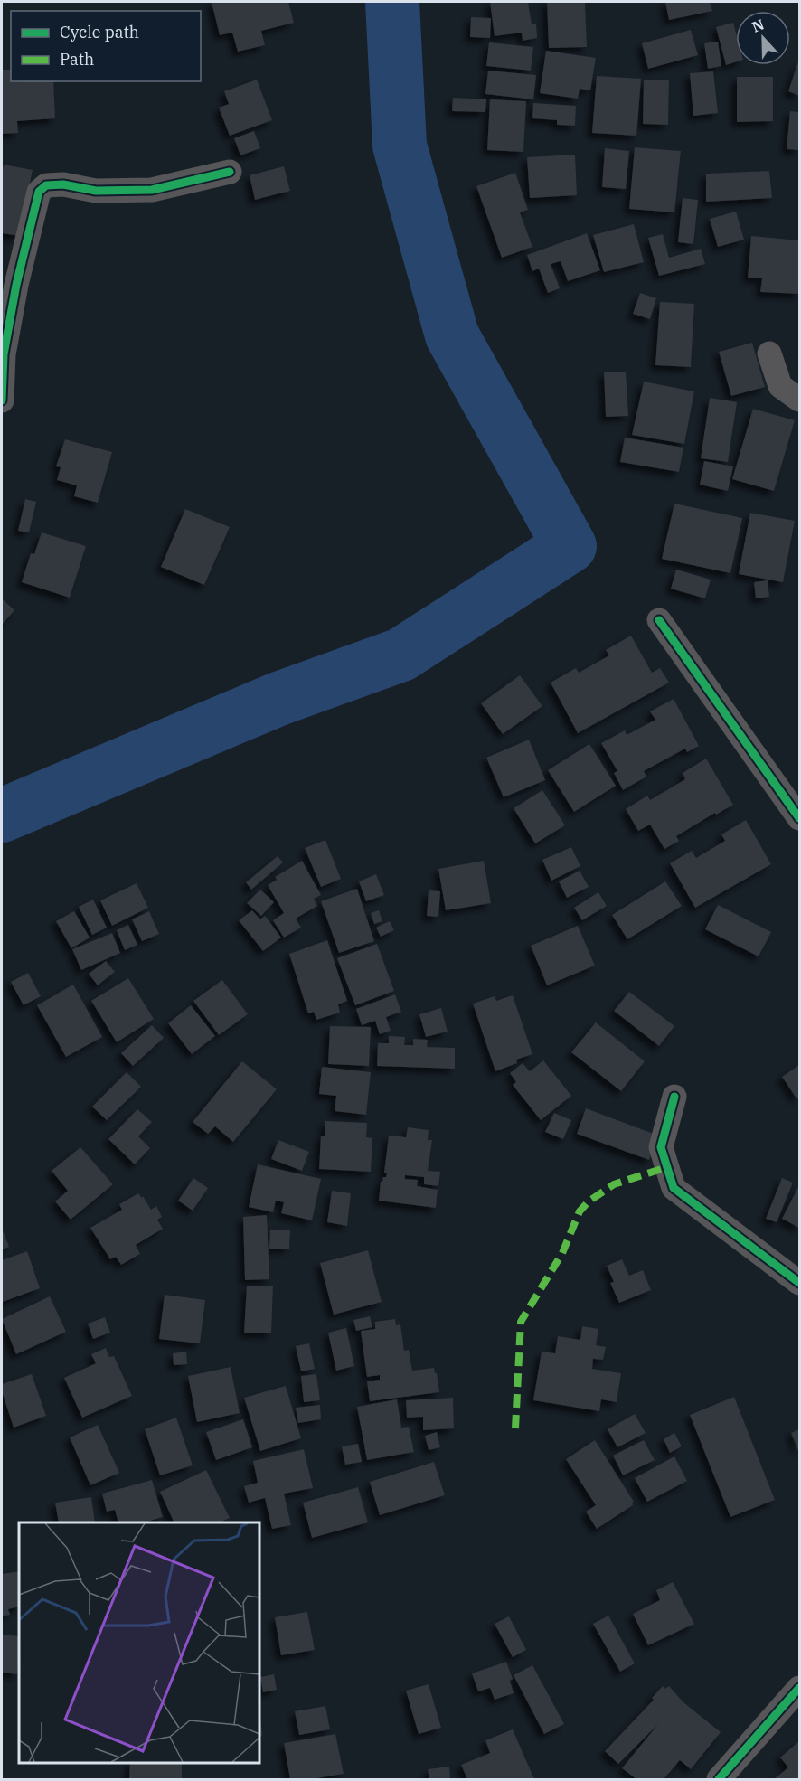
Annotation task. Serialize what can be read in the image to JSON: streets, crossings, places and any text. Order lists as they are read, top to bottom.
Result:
{
  "legend": ["Cycle path", "Path"],
  "north": "top"
}
